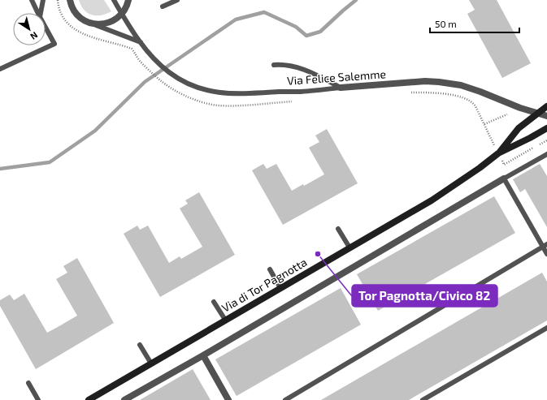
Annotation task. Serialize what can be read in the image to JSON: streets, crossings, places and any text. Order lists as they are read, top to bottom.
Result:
{
  "streets": {
    "street": ["Via Felice Salemme", "Via di Tor Pagnotta"]
  },
  "crossings": [
    ["Via Felice Salemme", "Via di Tor Pagnotta"]
  ],
  "places": ["Tor Pagnotta/Civico 82"],
  "scale_bar": "50 m",
  "north": "bottom right"
}
